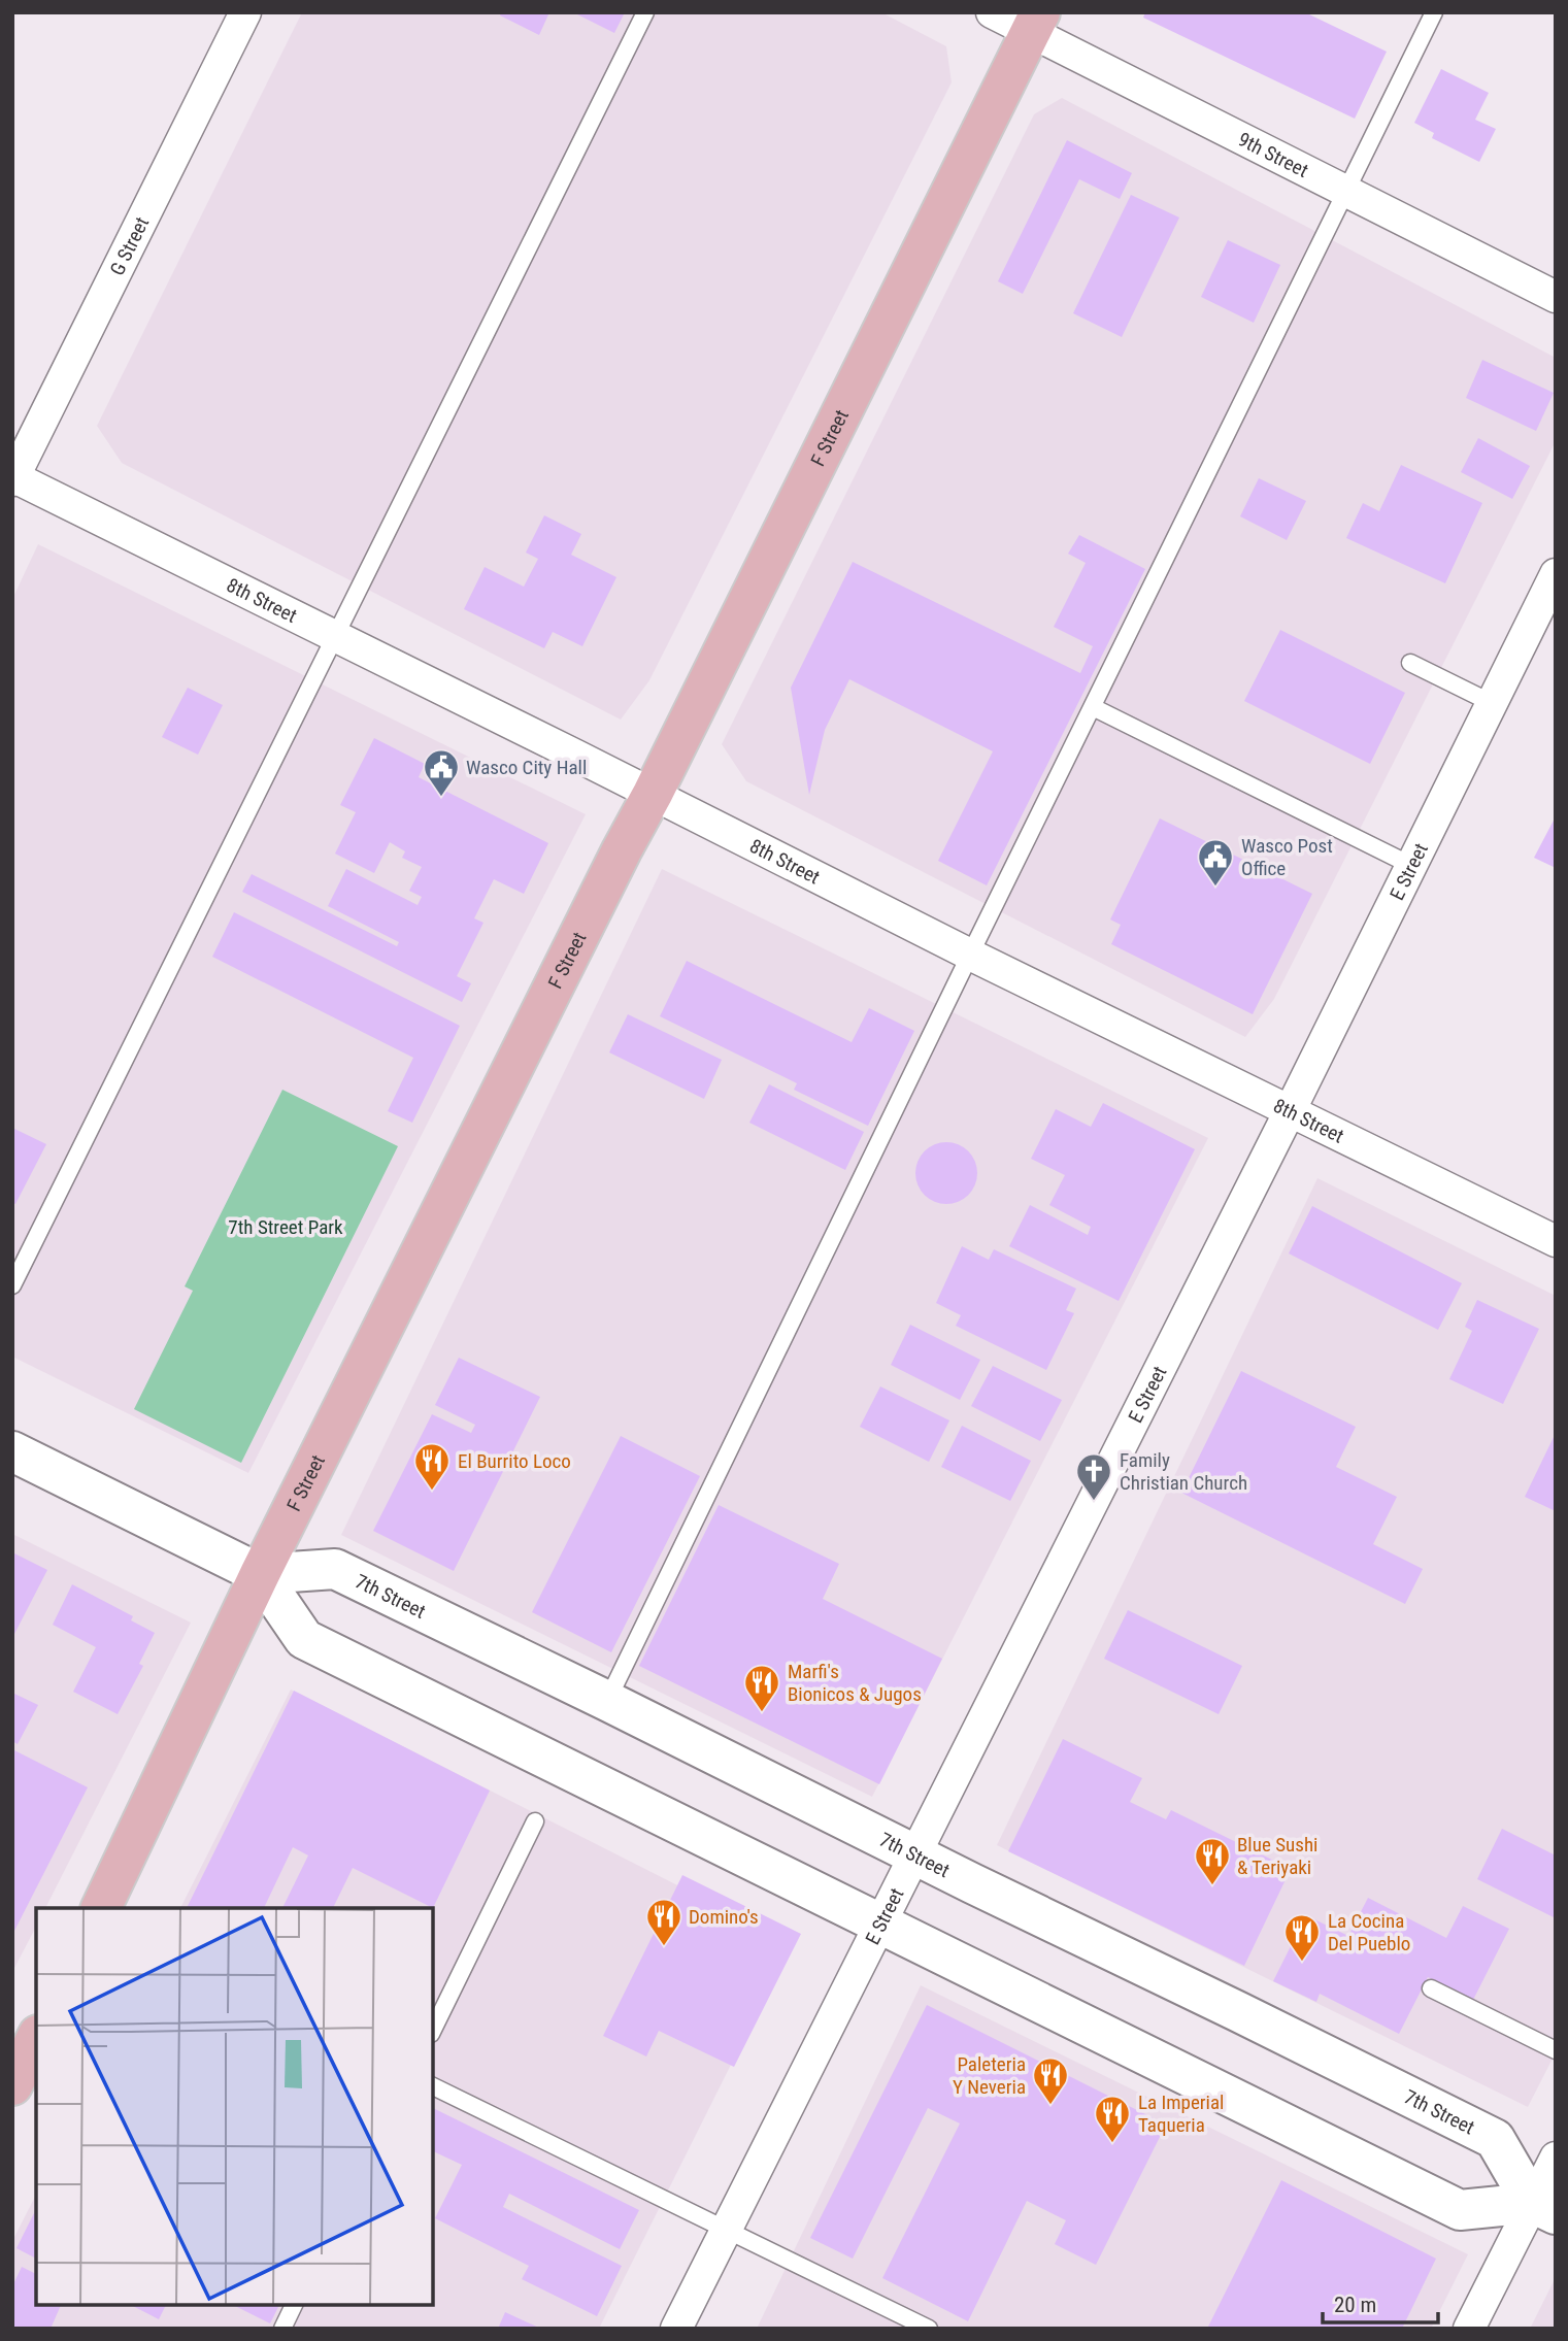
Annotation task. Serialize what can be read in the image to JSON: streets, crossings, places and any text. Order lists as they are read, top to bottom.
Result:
{
  "streets": {
    "main road": ["F Street"],
    "street": [
      "9th Street",
      "G Street",
      "8th Street",
      "E Street",
      "7th Street"
    ]
  },
  "crossings": [
    ["9th Street", "F Street"],
    ["G Street", "8th Street"],
    ["F Street", "8th Street"],
    ["F Street", "7th Street"],
    ["8th Street", "E Street"],
    ["E Street", "7th Street"]
  ],
  "parks": ["7th Street Park"],
  "places": {
    "public building": ["Wasco City Hall", "Wasco Post Office"],
    "restaurant": [
      "El Burrito Loco",
      "Marfi's Bionicos & Jugos",
      "Blue Sushi & Teriyaki",
      "Domino's",
      "La Cocina Del Pueblo",
      "Paleteria Y Neveria",
      "La Imperial Taqueria"
    ],
    "church": ["Family Christian Church"]
  },
  "scale_bar": "20 m"
}
